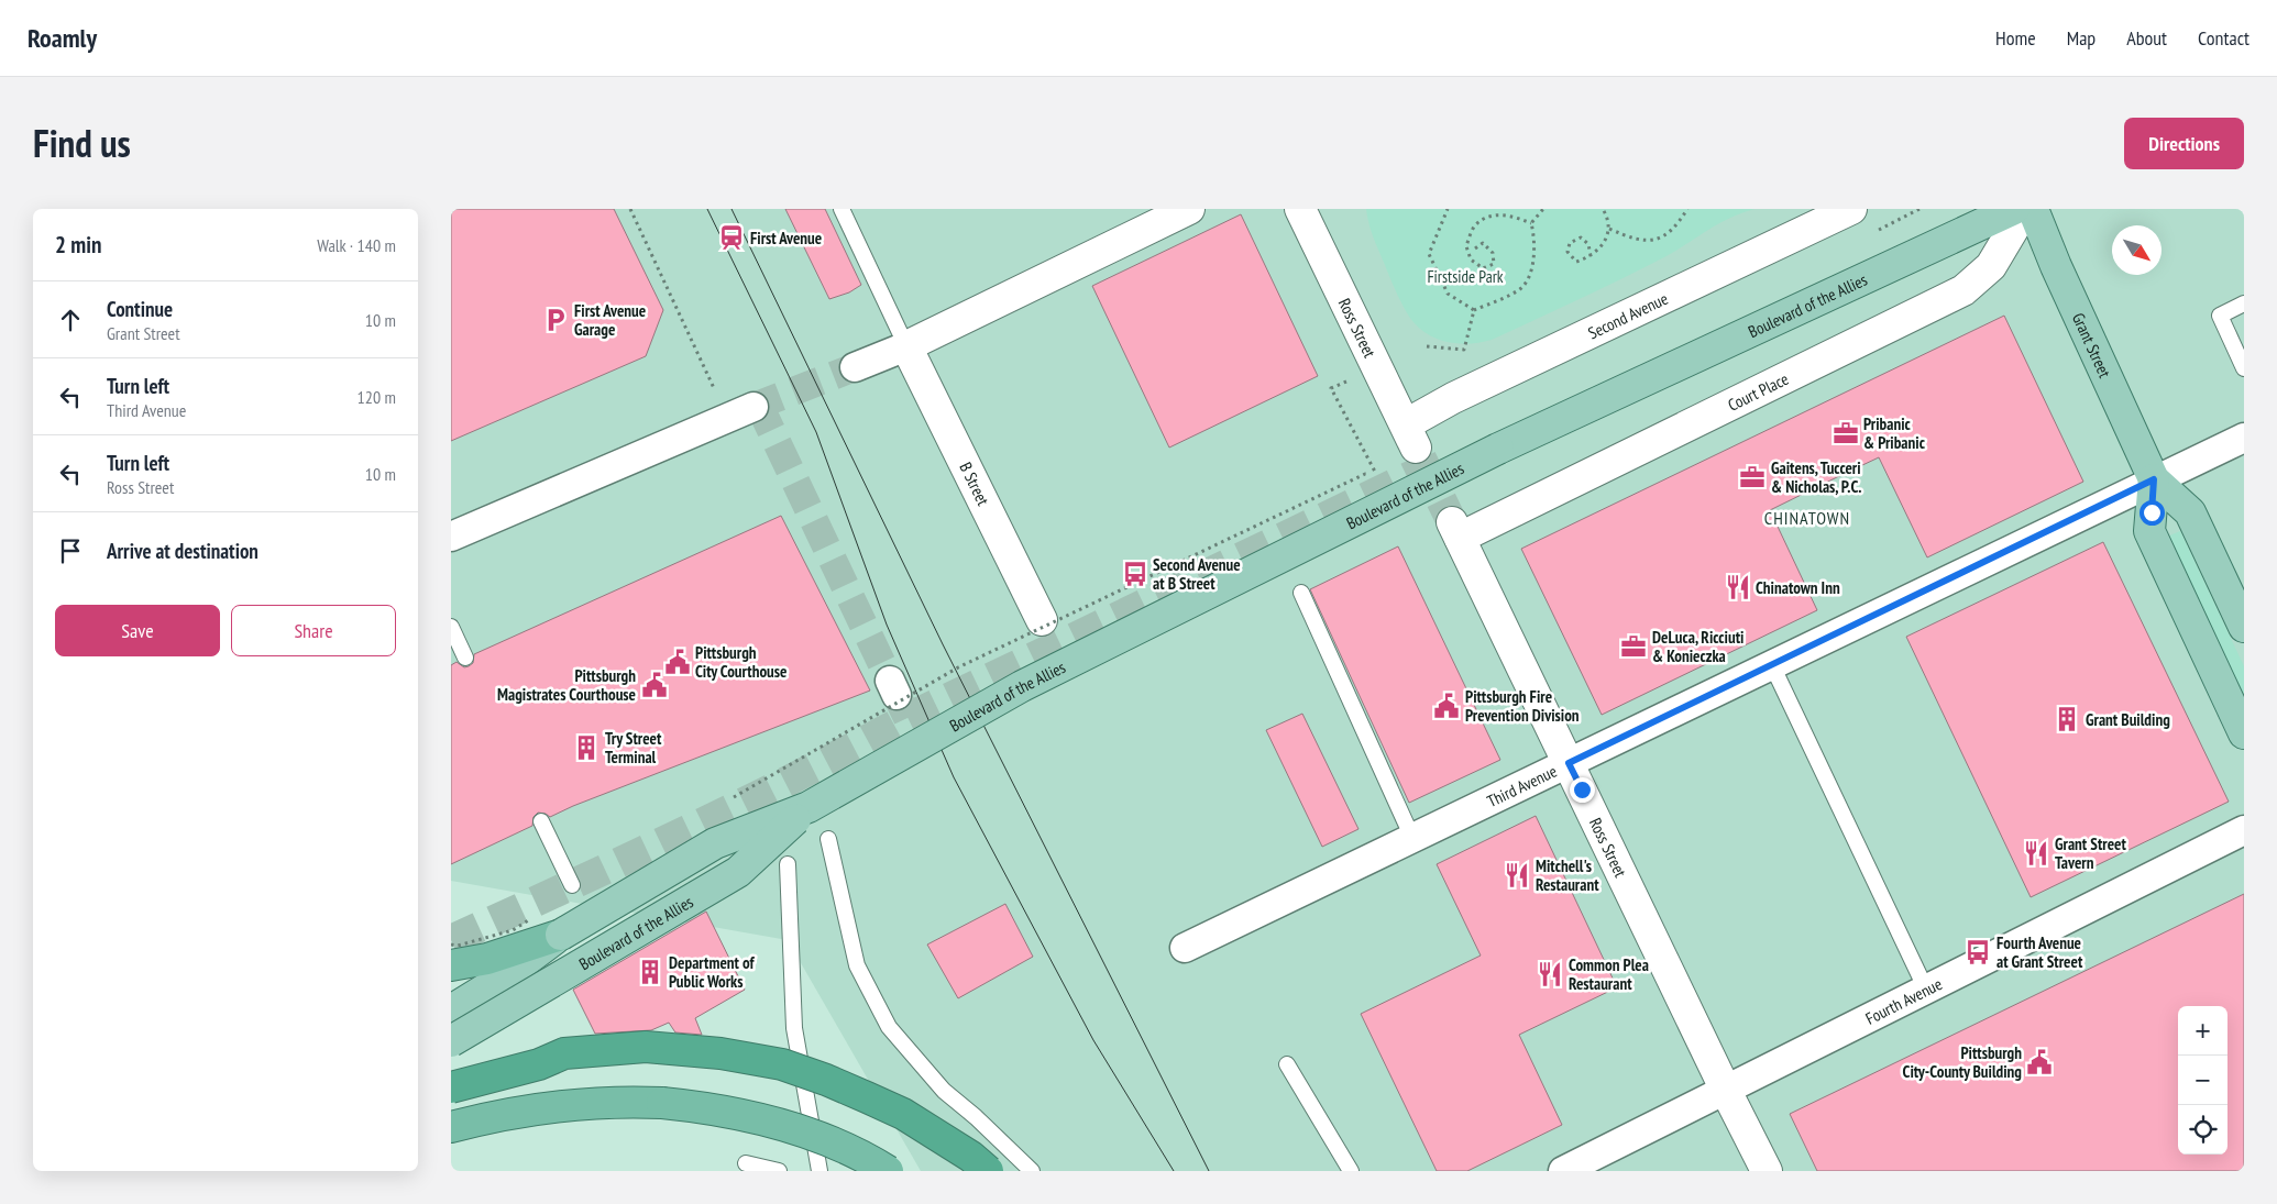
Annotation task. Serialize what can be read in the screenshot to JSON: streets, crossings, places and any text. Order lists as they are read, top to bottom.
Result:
{
  "streets": {
    "main road": [
      "Boulevard of the Allies",
      "Second Avenue",
      "Ross Street",
      "Grant Street",
      "Court Place",
      "B Street"
    ],
    "street": ["Third Avenue", "Fourth Avenue"]
  },
  "crossings": [
    ["Second Avenue", "Ross Street"],
    ["Ross Street", "Court Place"],
    ["Ross Street", "Third Avenue"],
    ["Ross Street", "Fourth Avenue"],
    ["Grant Street", "Third Avenue"]
  ],
  "districts": ["CHINATOWN"],
  "parks": ["Firstside Park"],
  "places": {
    "station": ["First Avenue"],
    "parking": ["First Avenue Garage"],
    "office": ["Pribanic & Pribanic", "Gaitens, Tucceri & Nicholas, P.C.", "DeLuca, Ricciuti & Konieczka"],
    "bus stop": ["Second Avenue at B Street", "Fourth Avenue at Grant Street"],
    "restaurant": [
      "Chinatown Inn",
      "Grant Street Tavern",
      "Mitchell's Restaurant",
      "Common Plea Restaurant"
    ],
    "public building": [
      "Pittsburgh City Courthouse",
      "Pittsburgh Magistrates Courthouse",
      "Pittsburgh Fire Prevention Division",
      "Pittsburgh City-County Building"
    ],
    "building": ["Grant Building", "Try Street Terminal", "Department of Public Works"]
  },
  "north": "bottom right",
  "page": {
    "header": "Roamly",
    "nav": [
      "Home",
      "Map",
      "About",
      "Contact"
    ],
    "title": "Find us",
    "buttons": [
      "Directions",
      ["Save", "Share"]
    ],
    "heading": ["2 min", "Walk · 140 m"],
    "list": [
      ["Continue", "Grant Street", "10 m"],
      ["Turn left", "Third Avenue", "120 m"],
      ["Turn left", "Ross Street", "10 m"],
      "Arrive at destination"
    ],
    "map_buttons": ["+", "−"]
  }
}
